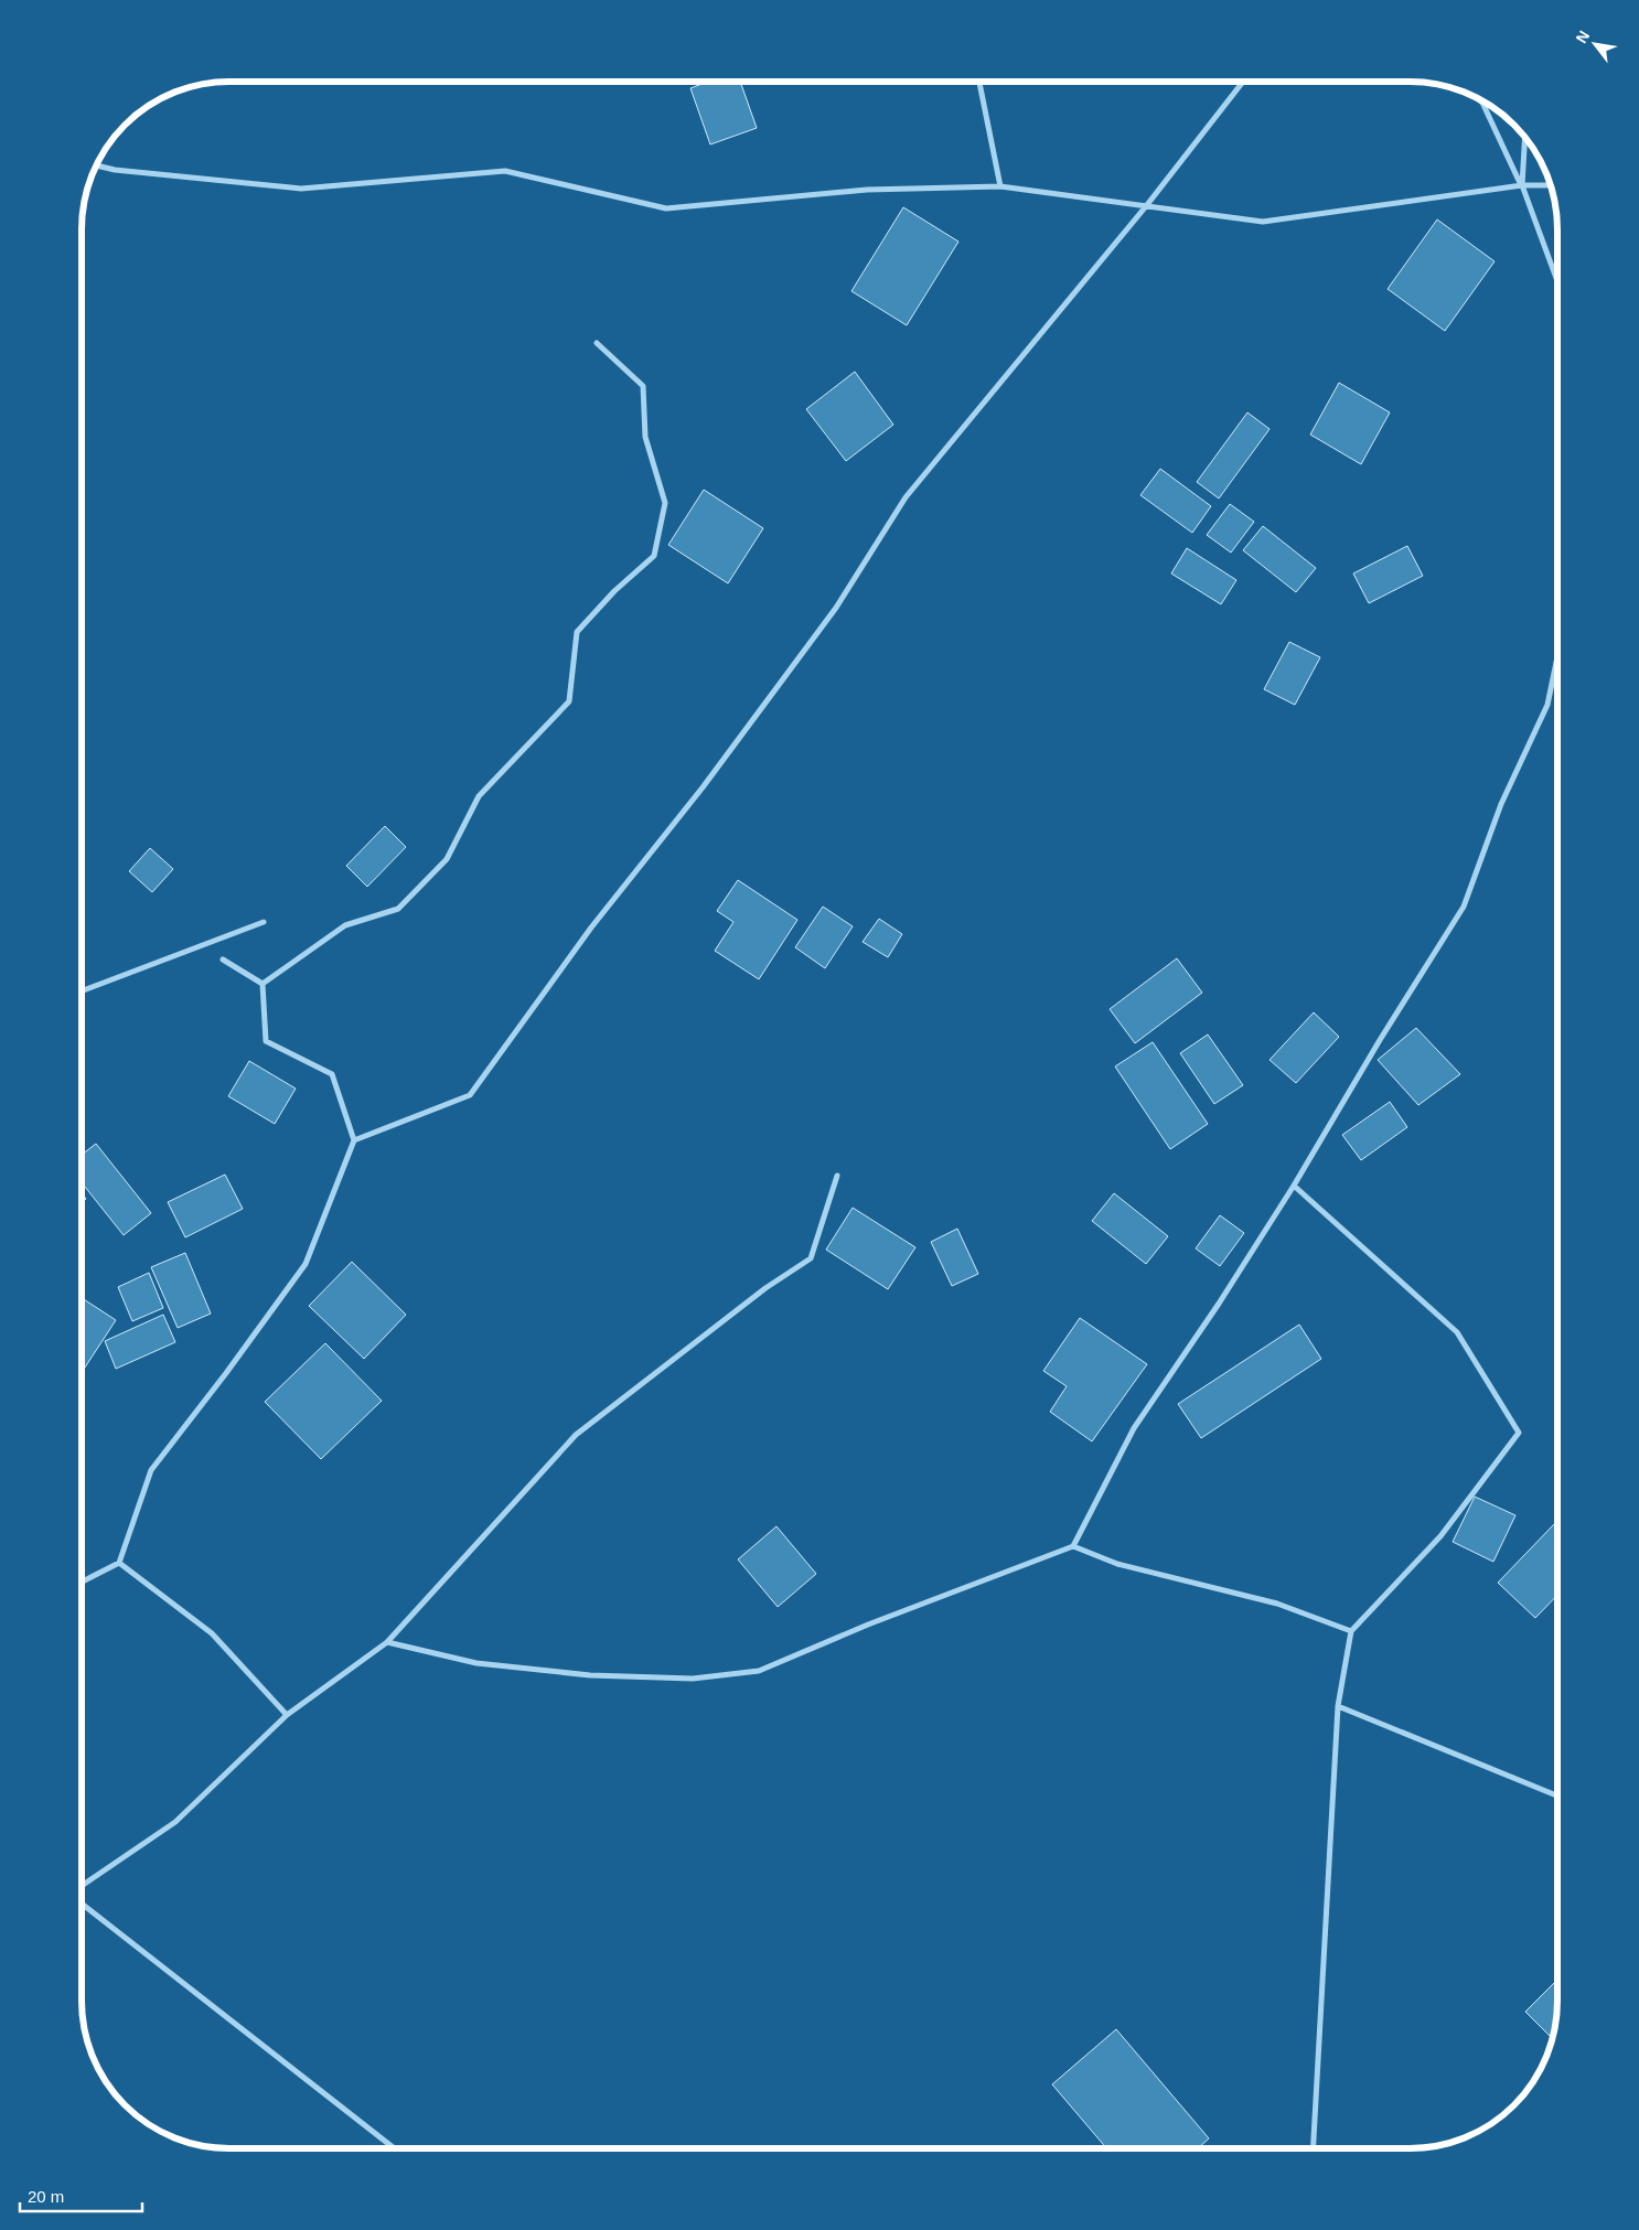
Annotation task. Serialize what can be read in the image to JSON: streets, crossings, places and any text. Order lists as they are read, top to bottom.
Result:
{
  "scale_bar": "20 m",
  "north": "top left"
}
